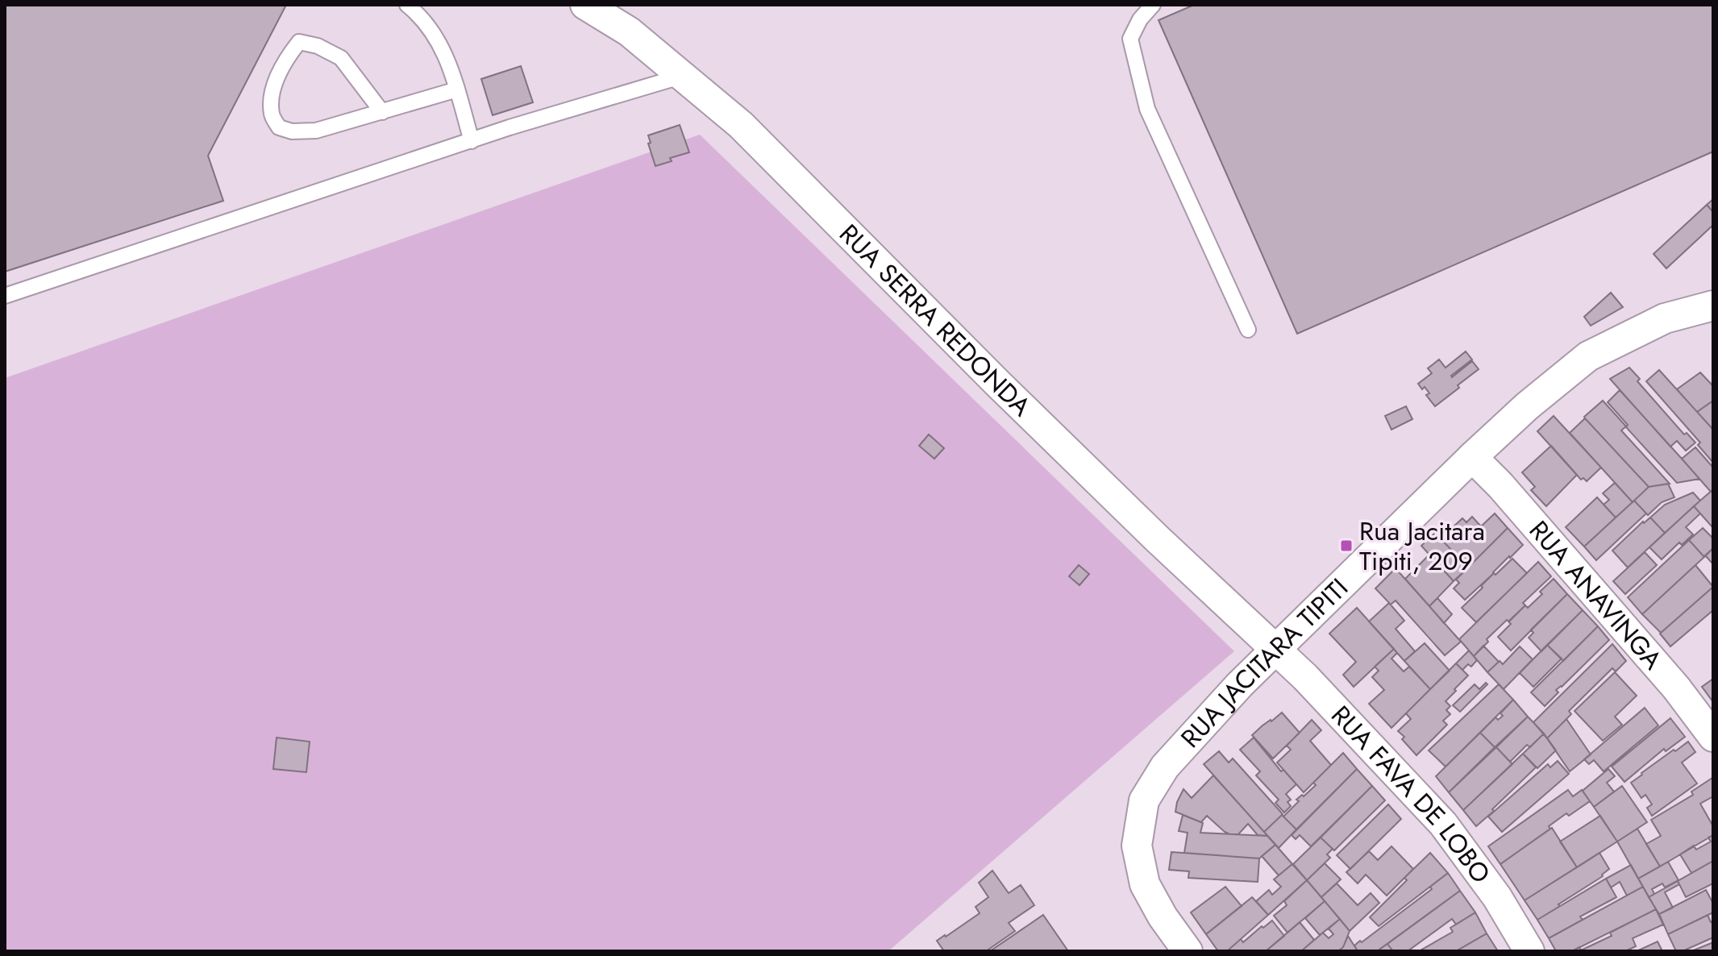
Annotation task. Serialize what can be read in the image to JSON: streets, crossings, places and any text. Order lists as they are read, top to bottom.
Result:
{
  "streets": {
    "street": [
      "RUA SERRA REDONDA",
      "RUA ANAVINGA",
      "RUA JACITARA TIPITI",
      "RUA FAVA DE LOBO"
    ]
  },
  "crossings": [
    ["RUA SERRA REDONDA", "RUA JACITARA TIPITI"],
    ["RUA SERRA REDONDA", "RUA FAVA DE LOBO"],
    ["RUA ANAVINGA", "RUA JACITARA TIPITI"],
    ["RUA JACITARA TIPITI", "RUA FAVA DE LOBO"]
  ],
  "places": {
    "transit": ["Rua Jacitara Tipiti, 209"]
  }
}
